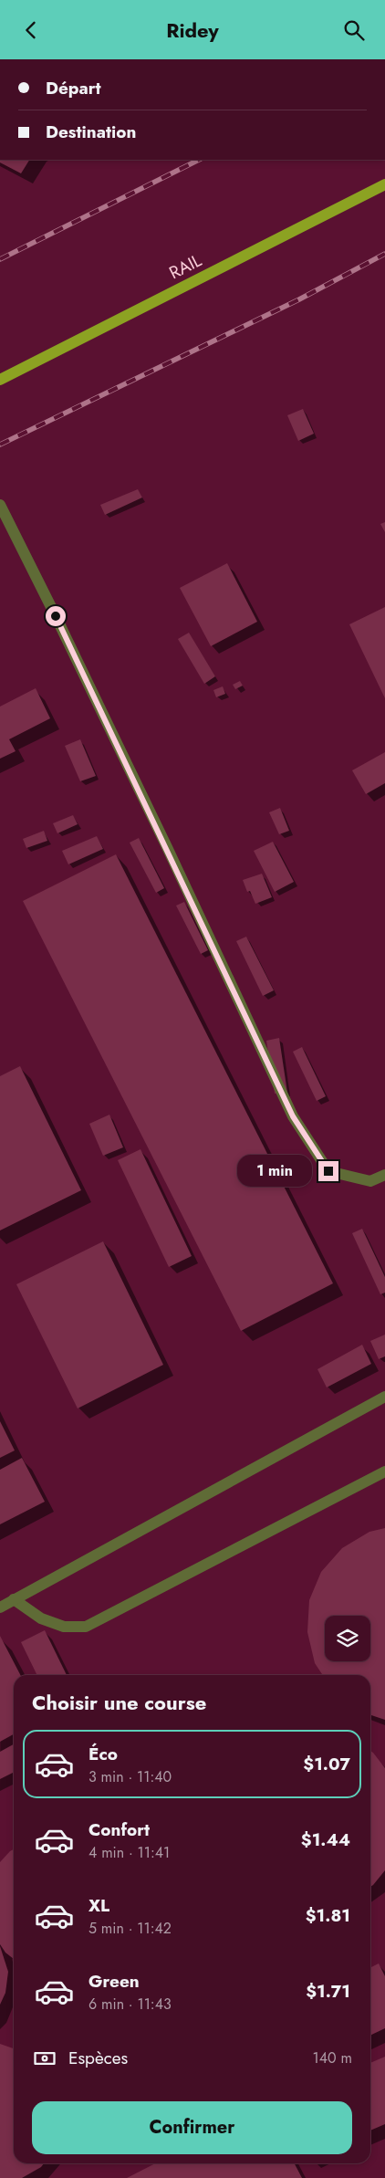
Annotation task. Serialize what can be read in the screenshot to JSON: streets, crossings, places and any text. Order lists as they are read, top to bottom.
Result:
{
  "streets": {
    "main road": ["RAIL"]
  },
  "page": {
    "header": "Ridey",
    "banner": ["Départ", "Destination"],
    "bubble": "1 min",
    "heading": "Choisir une course",
    "list": [
      {
        "name": "Éco",
        "note": "3 min · 11:40",
        "value": "$1.07"
      },
      {
        "name": "Confort",
        "note": "4 min · 11:41",
        "value": "$1.44"
      },
      {
        "name": "XL",
        "note": "5 min · 11:42",
        "value": "$1.81"
      },
      {
        "name": "Green",
        "note": "6 min · 11:43",
        "value": "$1.71"
      }
    ],
    "pay": ["Espèces", "140 m"],
    "buttons": "Confirmer"
  }
}
